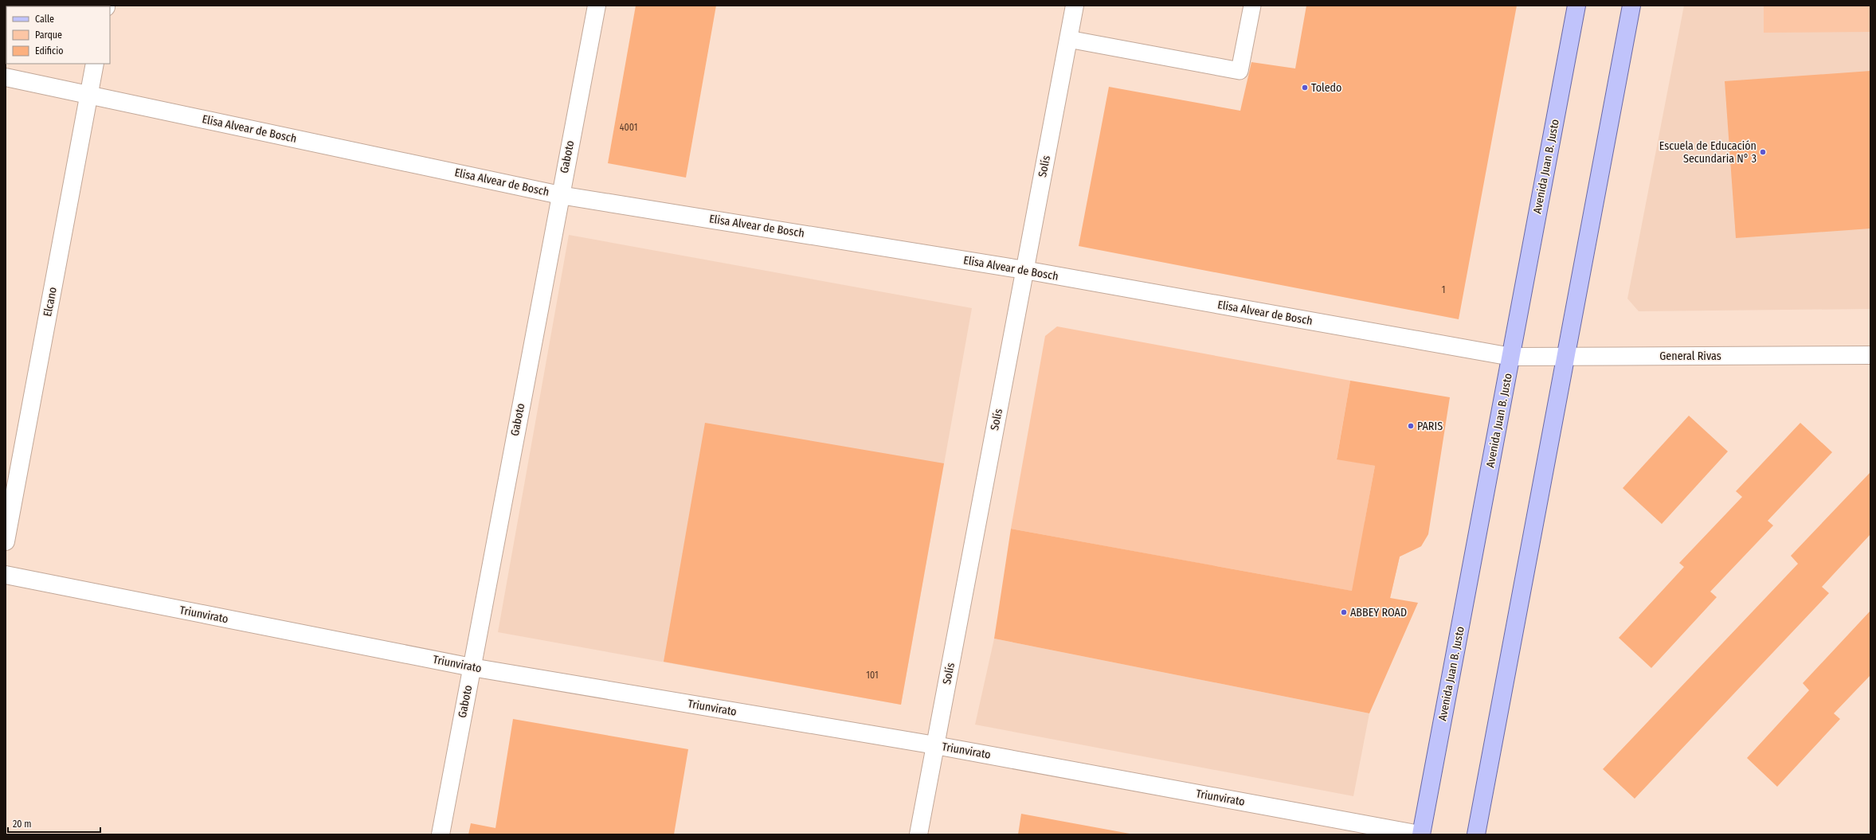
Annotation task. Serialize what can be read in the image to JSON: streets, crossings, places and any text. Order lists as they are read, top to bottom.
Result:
{
  "streets": {
    "main road": ["Avenida Juan B. Justo"],
    "street": [
      "Elisa Alvear de Bosch",
      "Gaboto",
      "Solís",
      "Elcano",
      "General Rivas",
      "Triunvirato"
    ]
  },
  "crossings": [
    ["Elisa Alvear de Bosch", "Gaboto"],
    ["Elisa Alvear de Bosch", "Solís"],
    ["Elisa Alvear de Bosch", "Avenida Juan B. Justo"],
    ["Elisa Alvear de Bosch", "Elcano"],
    ["Elisa Alvear de Bosch", "General Rivas"],
    ["Gaboto", "Triunvirato"],
    ["Solís", "Triunvirato"],
    ["Avenida Juan B. Justo", "General Rivas"],
    ["Avenida Juan B. Justo", "Triunvirato"]
  ],
  "places": [
    "Toledo",
    "Escuela de Educación Secundaria N° 3",
    "PARIS",
    "ABBEY ROAD"
  ],
  "house_numbers": ["4001", "1", "101"],
  "legend": ["Calle", "Parque", "Edificio"],
  "scale_bar": "20 m"
}
